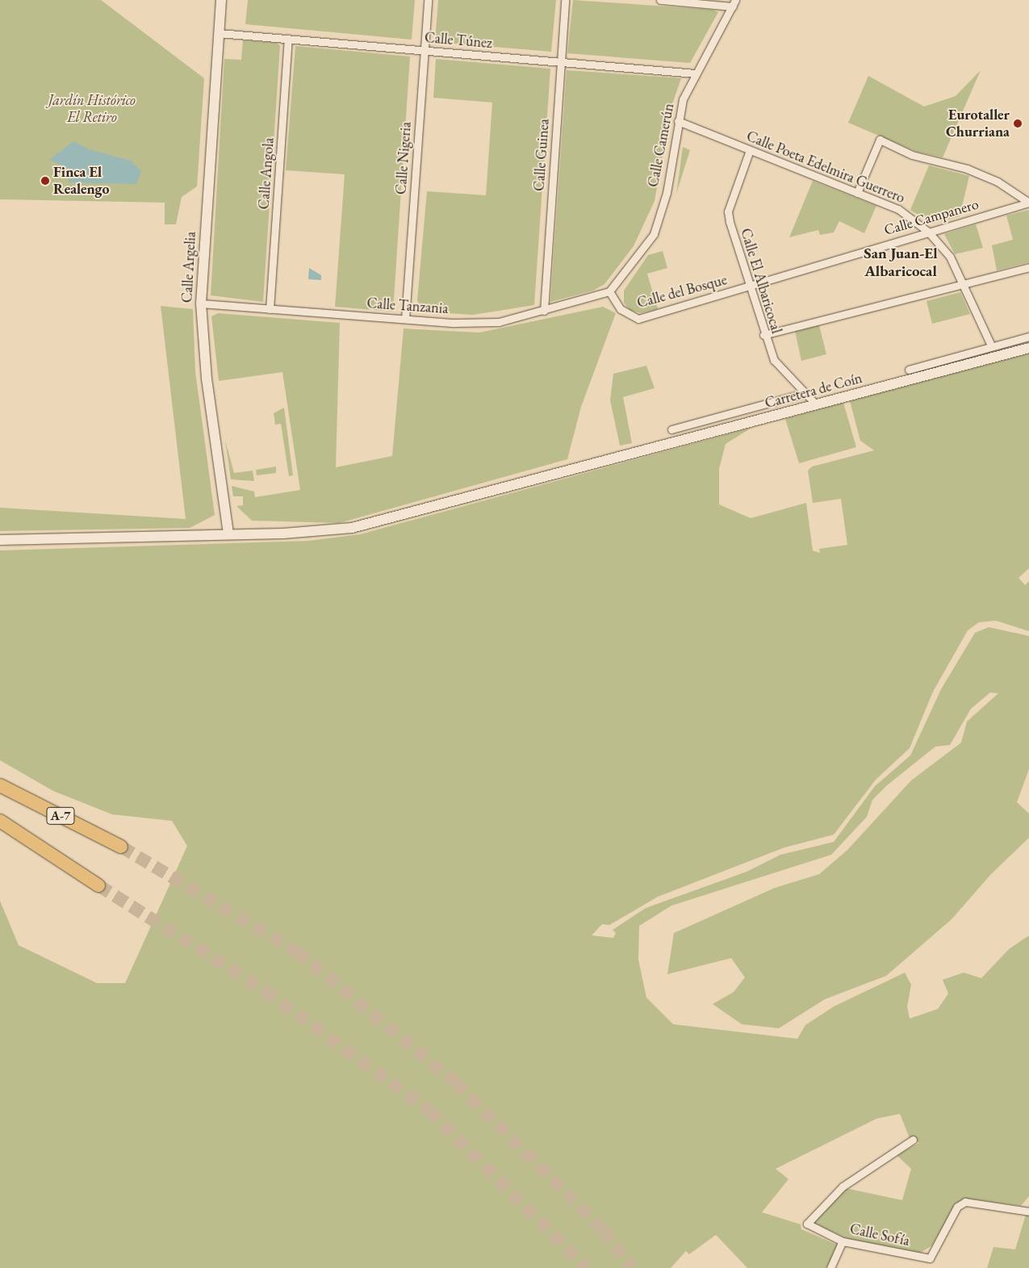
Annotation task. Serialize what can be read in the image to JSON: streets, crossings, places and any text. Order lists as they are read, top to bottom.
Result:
{
  "streets": {
    "highway": ["A-7"],
    "street": [
      "Calle Túnez",
      "Calle Camerún",
      "Calle Guinea",
      "Calle Nigeria",
      "Calle Poeta Edelmira Guerrero",
      "Calle Angola",
      "Calle Campanero",
      "Calle Argelia",
      "Calle El Albaricocal",
      "Calle del Bosque",
      "Calle Tanzania",
      "Carretera de Coín",
      "Calle Sofía"
    ]
  },
  "crossings": [
    ["Calle Túnez", "Calle Camerún"],
    ["Calle Túnez", "Calle Guinea"],
    ["Calle Túnez", "Calle Nigeria"],
    ["Calle Túnez", "Calle Angola"],
    ["Calle Túnez", "Calle Argelia"],
    ["Calle Camerún", "Calle Poeta Edelmira Guerrero"],
    ["Calle Camerún", "Calle del Bosque"],
    ["Calle Camerún", "Calle Tanzania"],
    ["Calle Guinea", "Calle Tanzania"],
    ["Calle Nigeria", "Calle Tanzania"],
    ["Calle Poeta Edelmira Guerrero", "Calle Campanero"],
    ["Calle Poeta Edelmira Guerrero", "Calle El Albaricocal"],
    ["Calle Angola", "Calle Tanzania"],
    ["Calle Campanero", "Calle El Albaricocal"],
    ["Calle Campanero", "Calle del Bosque"],
    ["Calle Argelia", "Calle Tanzania"],
    ["Calle Argelia", "Carretera de Coín"],
    ["Calle El Albaricocal", "Calle del Bosque"],
    ["Calle El Albaricocal", "Carretera de Coín"],
    ["Calle del Bosque", "Calle Tanzania"]
  ],
  "districts": ["San Juan-El Albaricocal"],
  "parks": ["Jardín Histórico El Retiro"],
  "places": ["Eurotaller Churriana", "Finca El Realengo"]
}
